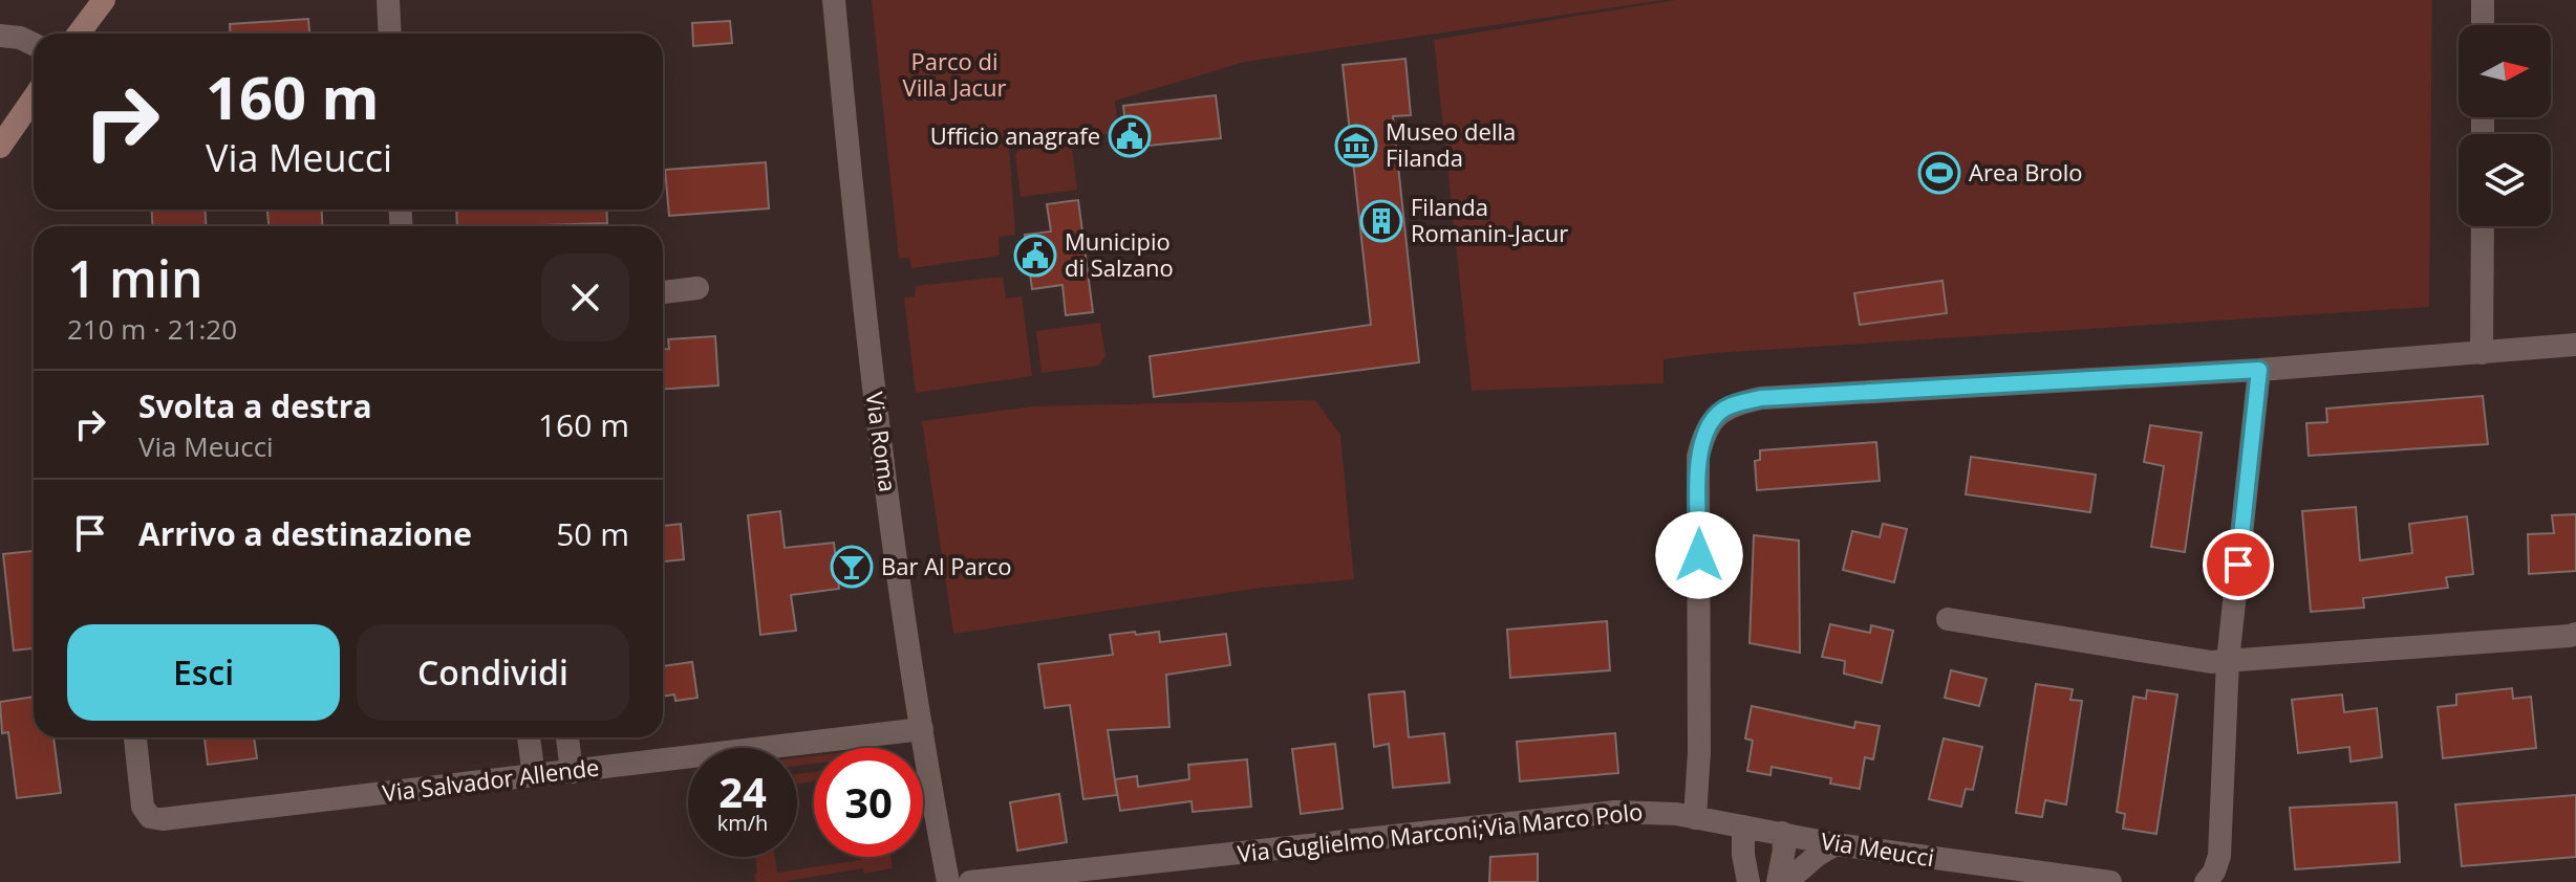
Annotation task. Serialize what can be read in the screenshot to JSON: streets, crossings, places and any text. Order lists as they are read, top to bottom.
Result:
{
  "streets": {
    "street": [
      "Via Roma",
      "Via Salvador Allende",
      "Via Guglielmo Marconi;Via Marco Polo",
      "Via Meucci"
    ]
  },
  "crossings": [
    ["Via Roma", "Via Salvador Allende"],
    ["Via Guglielmo Marconi;Via Marco Polo", "Via Meucci"]
  ],
  "parks": ["Parco di Villa Jacur"],
  "places": {
    "public building": ["Ufficio anagrafe", "Municipio di Salzano"],
    "museum": ["Museo della Filanda"],
    "sports": ["Area Brolo"],
    "building": ["Filanda Romanin-Jacur"],
    "bar": ["Bar Al Parco"]
  },
  "north": "right",
  "page": {
    "turn": ["160 m", "Via Meucci"],
    "heading": ["1 min", "210 m · 21:20"],
    "list": [
      {
        "name": "Svolta a destra",
        "note": "Via Meucci",
        "value": "160 m"
      },
      {
        "name": "Arrivo a destinazione",
        "value": "50 m"
      }
    ],
    "buttons": ["Esci", "Condividi"],
    "speed": "24 km/h",
    "limit": "30"
  }
}
